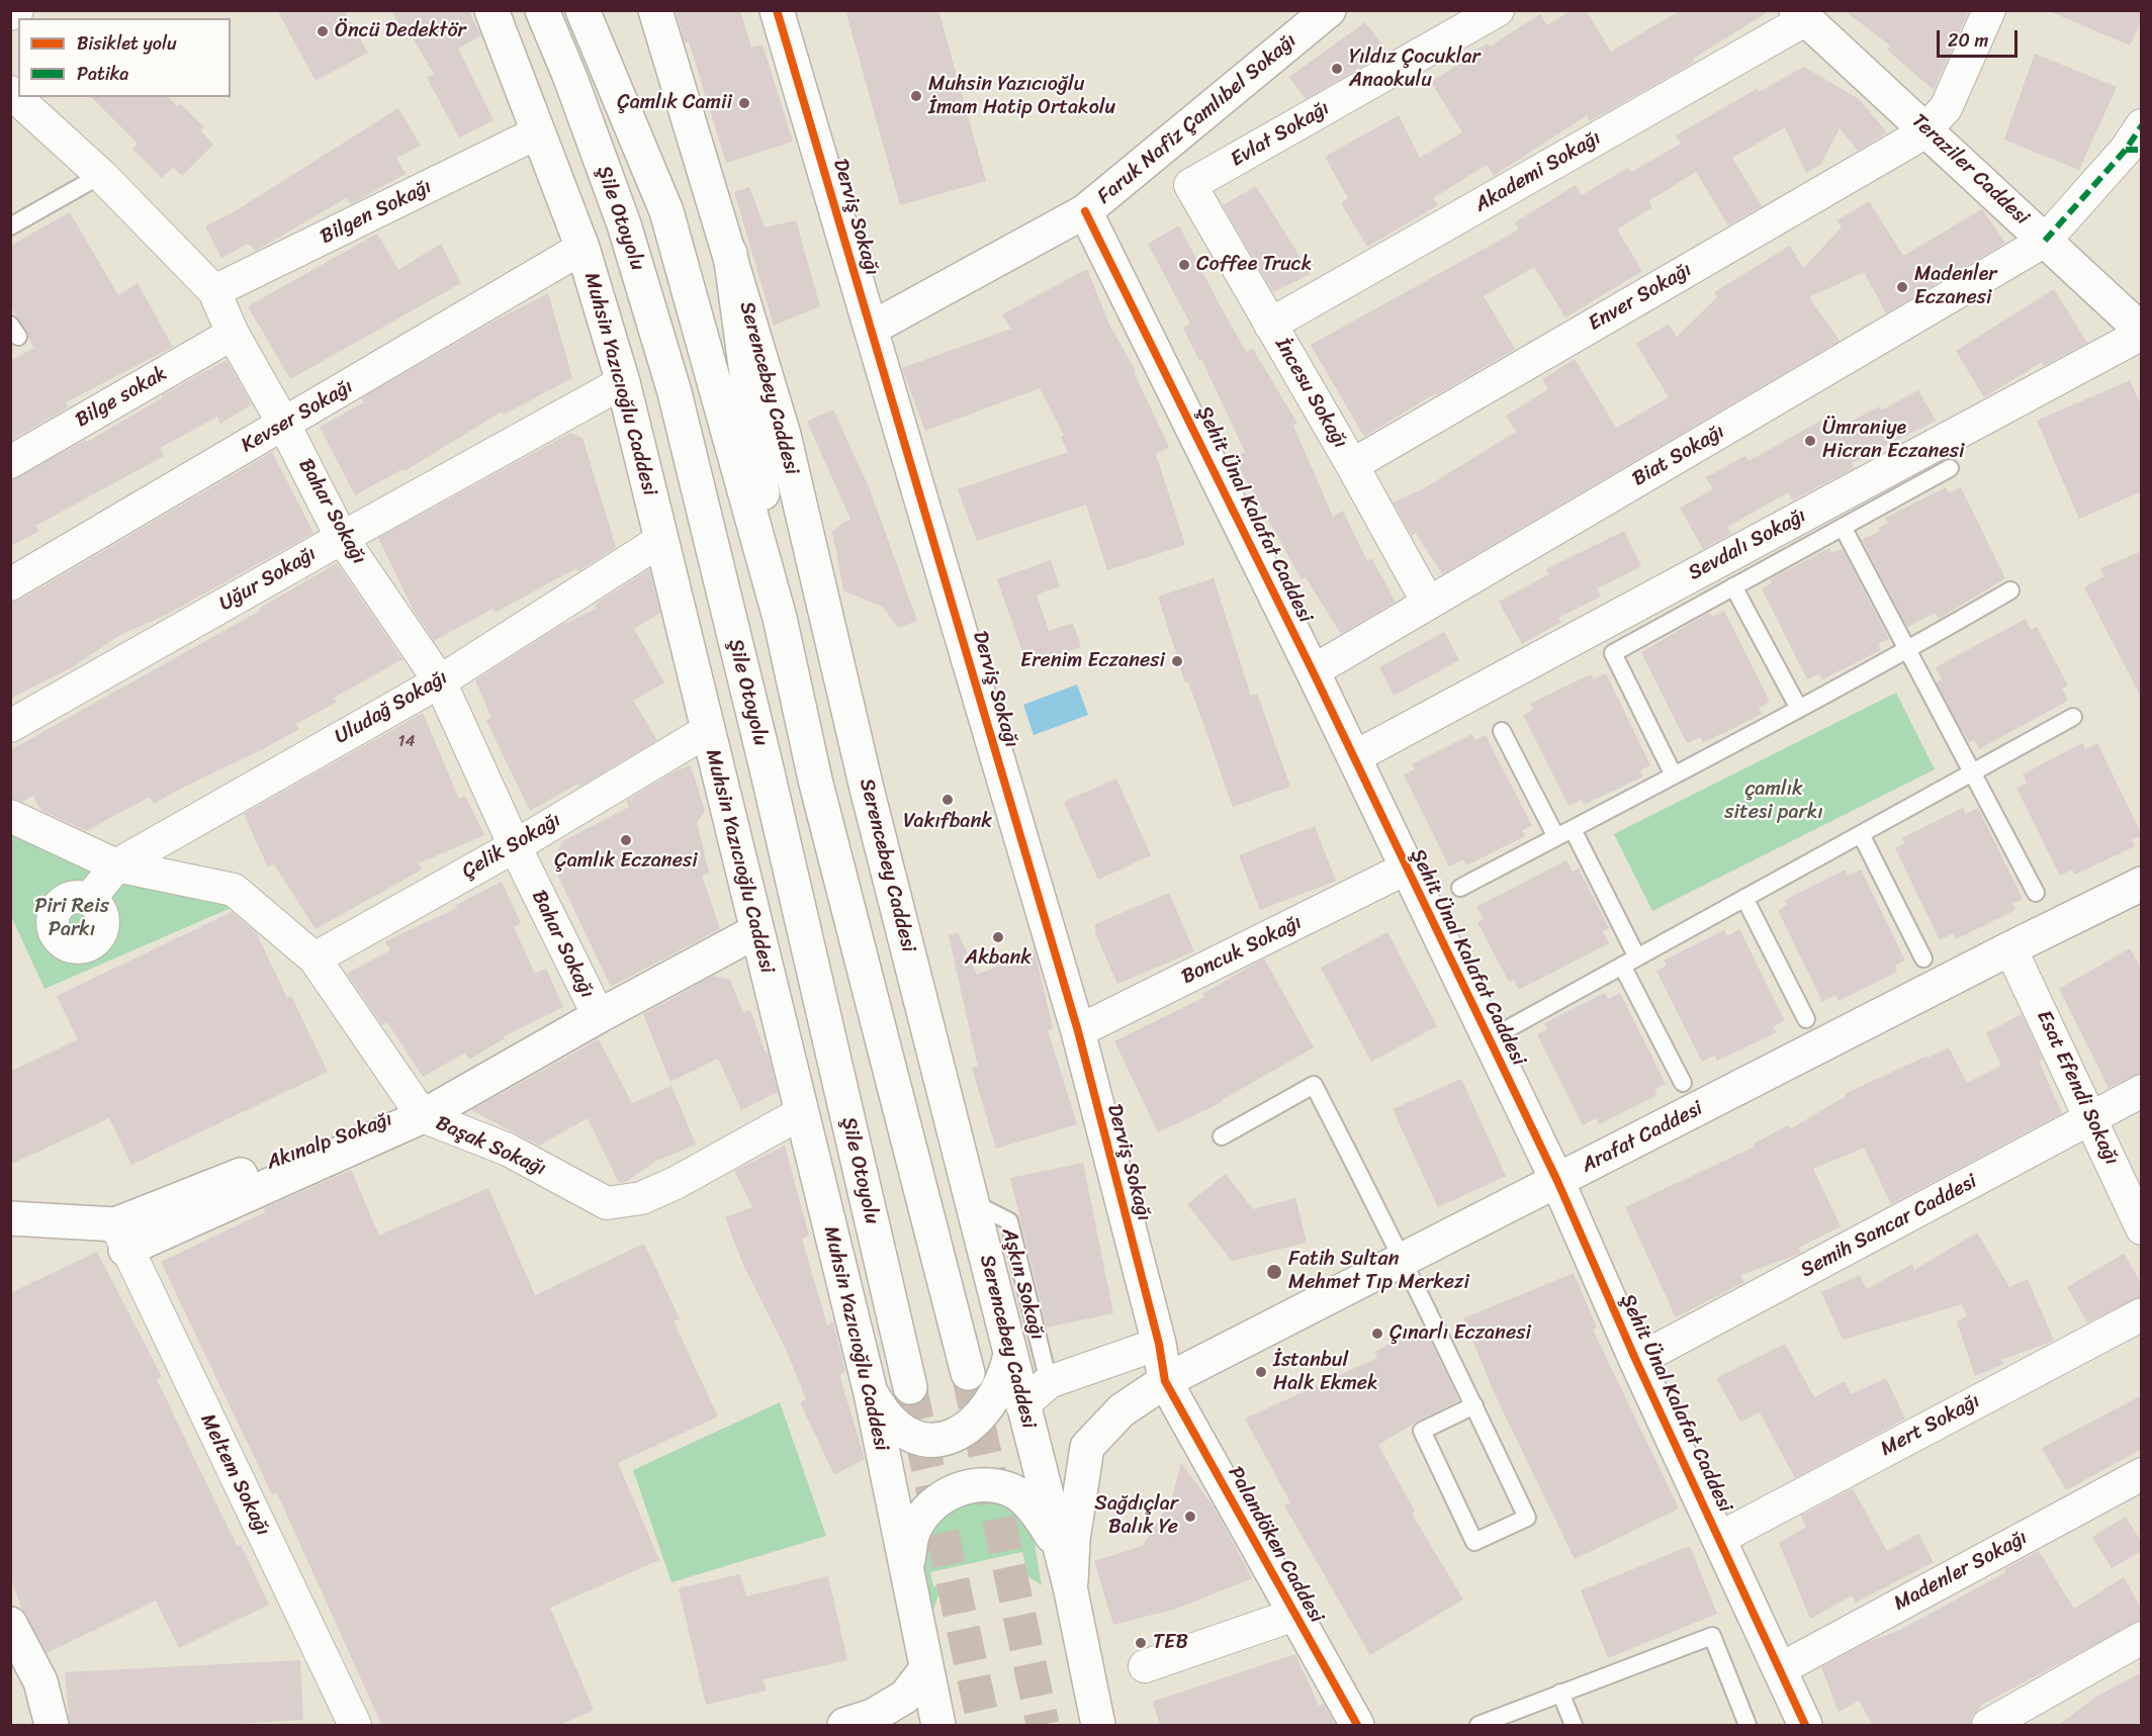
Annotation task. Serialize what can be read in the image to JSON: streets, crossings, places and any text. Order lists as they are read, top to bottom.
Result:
{
  "streets": {
    "main road": [
      "Faruk Nafiz Çamlıbel Sokağı",
      "Teraziler Caddesi",
      "Derviş Sokağı",
      "Şile Otoyolu",
      "Muhsin Yazıcıoğlu Caddesi",
      "Serencebey Caddesi",
      "Şehit Ünal Kalafat Caddesi",
      "Arafat Caddesi",
      "Akınalp Sokağı",
      "Palandöken Caddesi"
    ],
    "street": [
      "Evlat Sokağı",
      "Akademi Sokağı",
      "Bilgen Sokağı",
      "Enver Sokağı",
      "İncesu Sokağı",
      "Bilge sokak",
      "Kevser Sokağı",
      "Biat Sokağı",
      "Bahar Sokağı",
      "Sevdalı Sokağı",
      "Uğur Sokağı",
      "Uludağ Sokağı",
      "Çelik Sokağı",
      "Boncuk Sokağı",
      "Esat Efendi Sokağı",
      "Başak Sokağı",
      "Semih Sancar Caddesi",
      "Mert Sokağı",
      "Meltem Sokağı",
      "Madenler Sokağı"
    ],
    "lane": ["Aşkın Sokağı"]
  },
  "crossings": [
    ["Faruk Nafiz Çamlıbel Sokağı", "Derviş Sokağı"],
    ["Faruk Nafiz Çamlıbel Sokağı", "Şehit Ünal Kalafat Caddesi"],
    ["Evlat Sokağı", "İncesu Sokağı"],
    ["Teraziler Caddesi", "Akademi Sokağı"],
    ["Teraziler Caddesi", "Enver Sokağı"],
    ["Teraziler Caddesi", "Biat Sokağı"],
    ["Teraziler Caddesi", "Sevdalı Sokağı"],
    ["Akademi Sokağı", "İncesu Sokağı"],
    ["Bilgen Sokağı", "Muhsin Yazıcıoğlu Caddesi"],
    ["Bilgen Sokağı", "Bahar Sokağı"],
    ["Derviş Sokağı", "Boncuk Sokağı"],
    ["Derviş Sokağı", "Arafat Caddesi"],
    ["Derviş Sokağı", "Palandöken Caddesi"],
    ["Enver Sokağı", "İncesu Sokağı"],
    ["Muhsin Yazıcıoğlu Caddesi", "Kevser Sokağı"],
    ["Muhsin Yazıcıoğlu Caddesi", "Uğur Sokağı"],
    ["Muhsin Yazıcıoğlu Caddesi", "Uludağ Sokağı"],
    ["Muhsin Yazıcıoğlu Caddesi", "Çelik Sokağı"],
    ["Muhsin Yazıcıoğlu Caddesi", "Başak Sokağı"],
    ["Serencebey Caddesi", "Arafat Caddesi"],
    ["Serencebey Caddesi", "Aşkın Sokağı"],
    ["İncesu Sokağı", "Biat Sokağı"],
    ["Bilge sokak", "Bahar Sokağı"],
    ["Kevser Sokağı", "Bahar Sokağı"],
    ["Biat Sokağı", "Şehit Ünal Kalafat Caddesi"],
    ["Bahar Sokağı", "Uğur Sokağı"],
    ["Bahar Sokağı", "Uludağ Sokağı"],
    ["Bahar Sokağı", "Çelik Sokağı"],
    ["Şehit Ünal Kalafat Caddesi", "Sevdalı Sokağı"],
    ["Şehit Ünal Kalafat Caddesi", "Boncuk Sokağı"],
    ["Şehit Ünal Kalafat Caddesi", "Arafat Caddesi"],
    ["Şehit Ünal Kalafat Caddesi", "Semih Sancar Caddesi"],
    ["Şehit Ünal Kalafat Caddesi", "Mert Sokağı"],
    ["Şehit Ünal Kalafat Caddesi", "Madenler Sokağı"],
    ["Uludağ Sokağı", "Başak Sokağı"],
    ["Çelik Sokağı", "Başak Sokağı"],
    ["Esat Efendi Sokağı", "Arafat Caddesi"],
    ["Esat Efendi Sokağı", "Semih Sancar Caddesi"],
    ["Arafat Caddesi", "Palandöken Caddesi"],
    ["Akınalp Sokağı", "Başak Sokağı"],
    ["Akınalp Sokağı", "Meltem Sokağı"]
  ],
  "parks": ["çamlık sitesi parkı", "Piri Reis Parkı"],
  "places": [
    "Öncü Dedektör",
    "Yıldız Çocuklar Anaokulu",
    "Muhsin Yazıcıoğlu İmam Hatip Ortakolu",
    "Çamlık Camii",
    "Coffee Truck",
    "Madenler Eczanesi",
    "Ümraniye Hicran Eczanesi",
    "Erenim Eczanesi",
    "Vakıfbank",
    "Çamlık Eczanesi",
    "Akbank",
    "Fatih Sultan Mehmet Tıp Merkezi",
    "Çınarlı Eczanesi",
    "İstanbul Halk Ekmek",
    "Sağdıçlar Balık Ye",
    "TEB"
  ],
  "house_numbers": ["14"],
  "legend": ["Bisiklet yolu", "Patika"],
  "scale_bar": "20 m"
}
